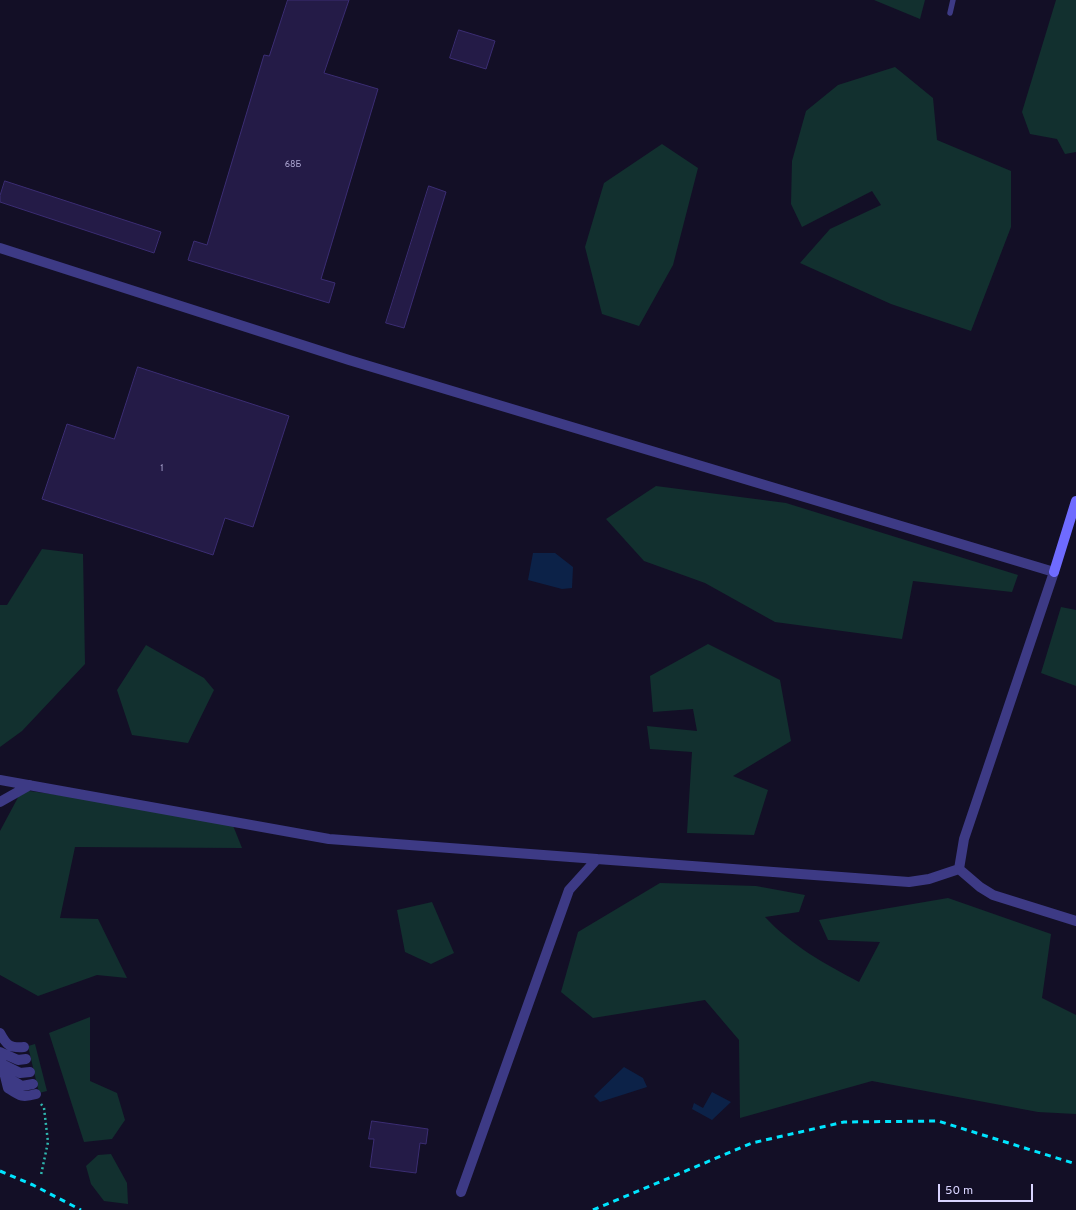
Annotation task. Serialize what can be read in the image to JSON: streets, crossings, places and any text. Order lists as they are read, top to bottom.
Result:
{
  "house_numbers": ["68Б", "1"],
  "scale_bar": "50 m"
}
